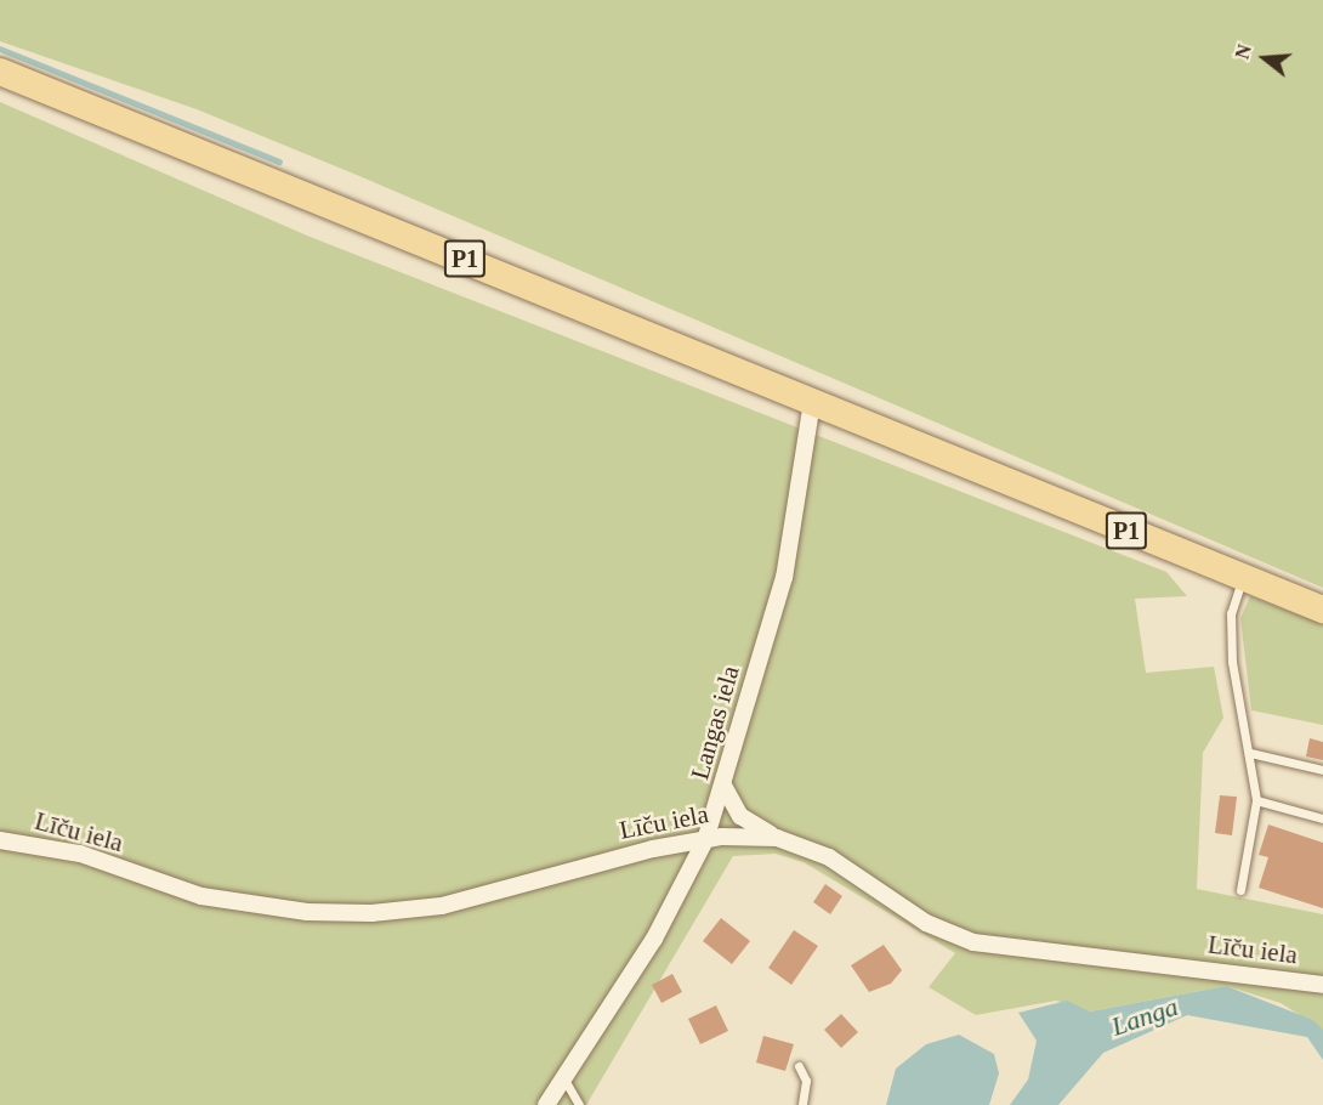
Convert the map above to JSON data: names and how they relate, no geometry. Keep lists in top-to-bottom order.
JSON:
{
  "streets": {
    "main road": ["P1"],
    "street": ["Langas iela", "Līču iela"]
  },
  "crossings": [
    ["P1", "Langas iela"],
    ["Langas iela", "Līču iela"]
  ],
  "water": ["Langa"],
  "north": "left"
}
